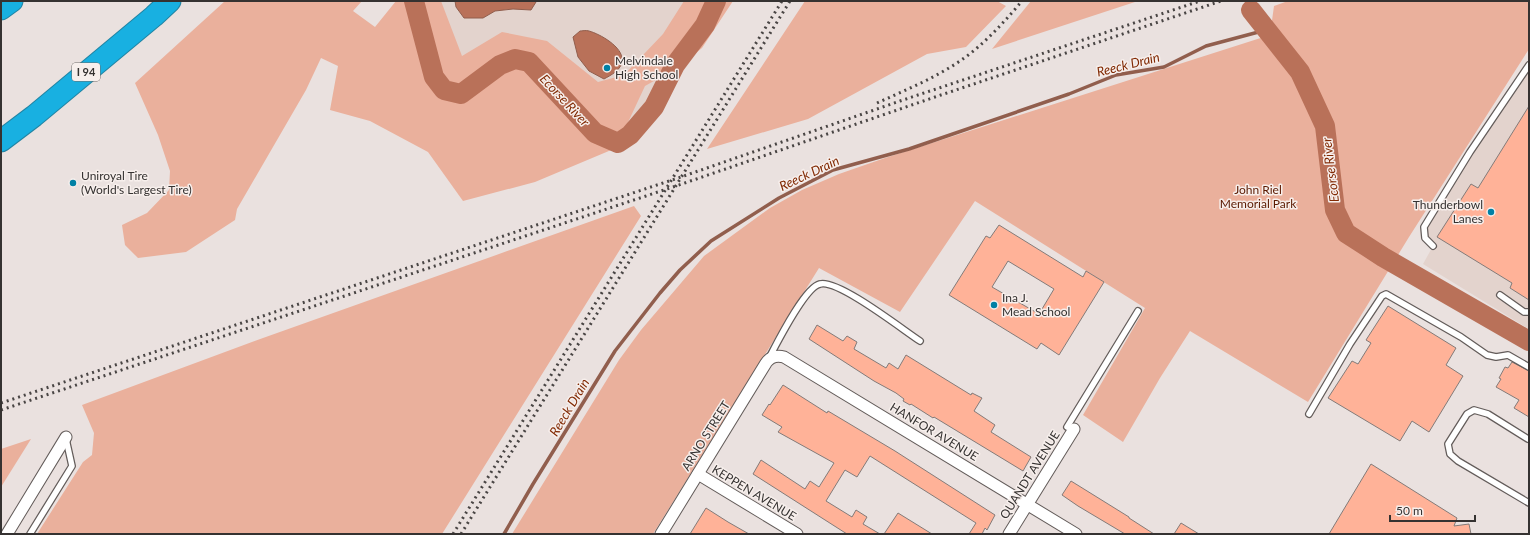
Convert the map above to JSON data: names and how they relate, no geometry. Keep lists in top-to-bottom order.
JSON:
{
  "streets": {
    "highway": ["I 94"],
    "street": [
      "HANFOR AVENUE",
      "ARNO STREET",
      "QUANDT AVENUE",
      "KEPPEN AVENUE"
    ]
  },
  "crossings": [
    ["HANFOR AVENUE", "ARNO STREET"],
    ["HANFOR AVENUE", "QUANDT AVENUE"],
    ["ARNO STREET", "KEPPEN AVENUE"]
  ],
  "water": ["Reeck Drain", "Ecorse River"],
  "parks": ["John Riel Memorial Park"],
  "places": [
    "Melvindale High School",
    "Uniroyal Tire (World's Largest Tire)",
    "Thunderbowl Lanes",
    "Ina J. Mead School"
  ],
  "scale_bar": "50 m"
}
